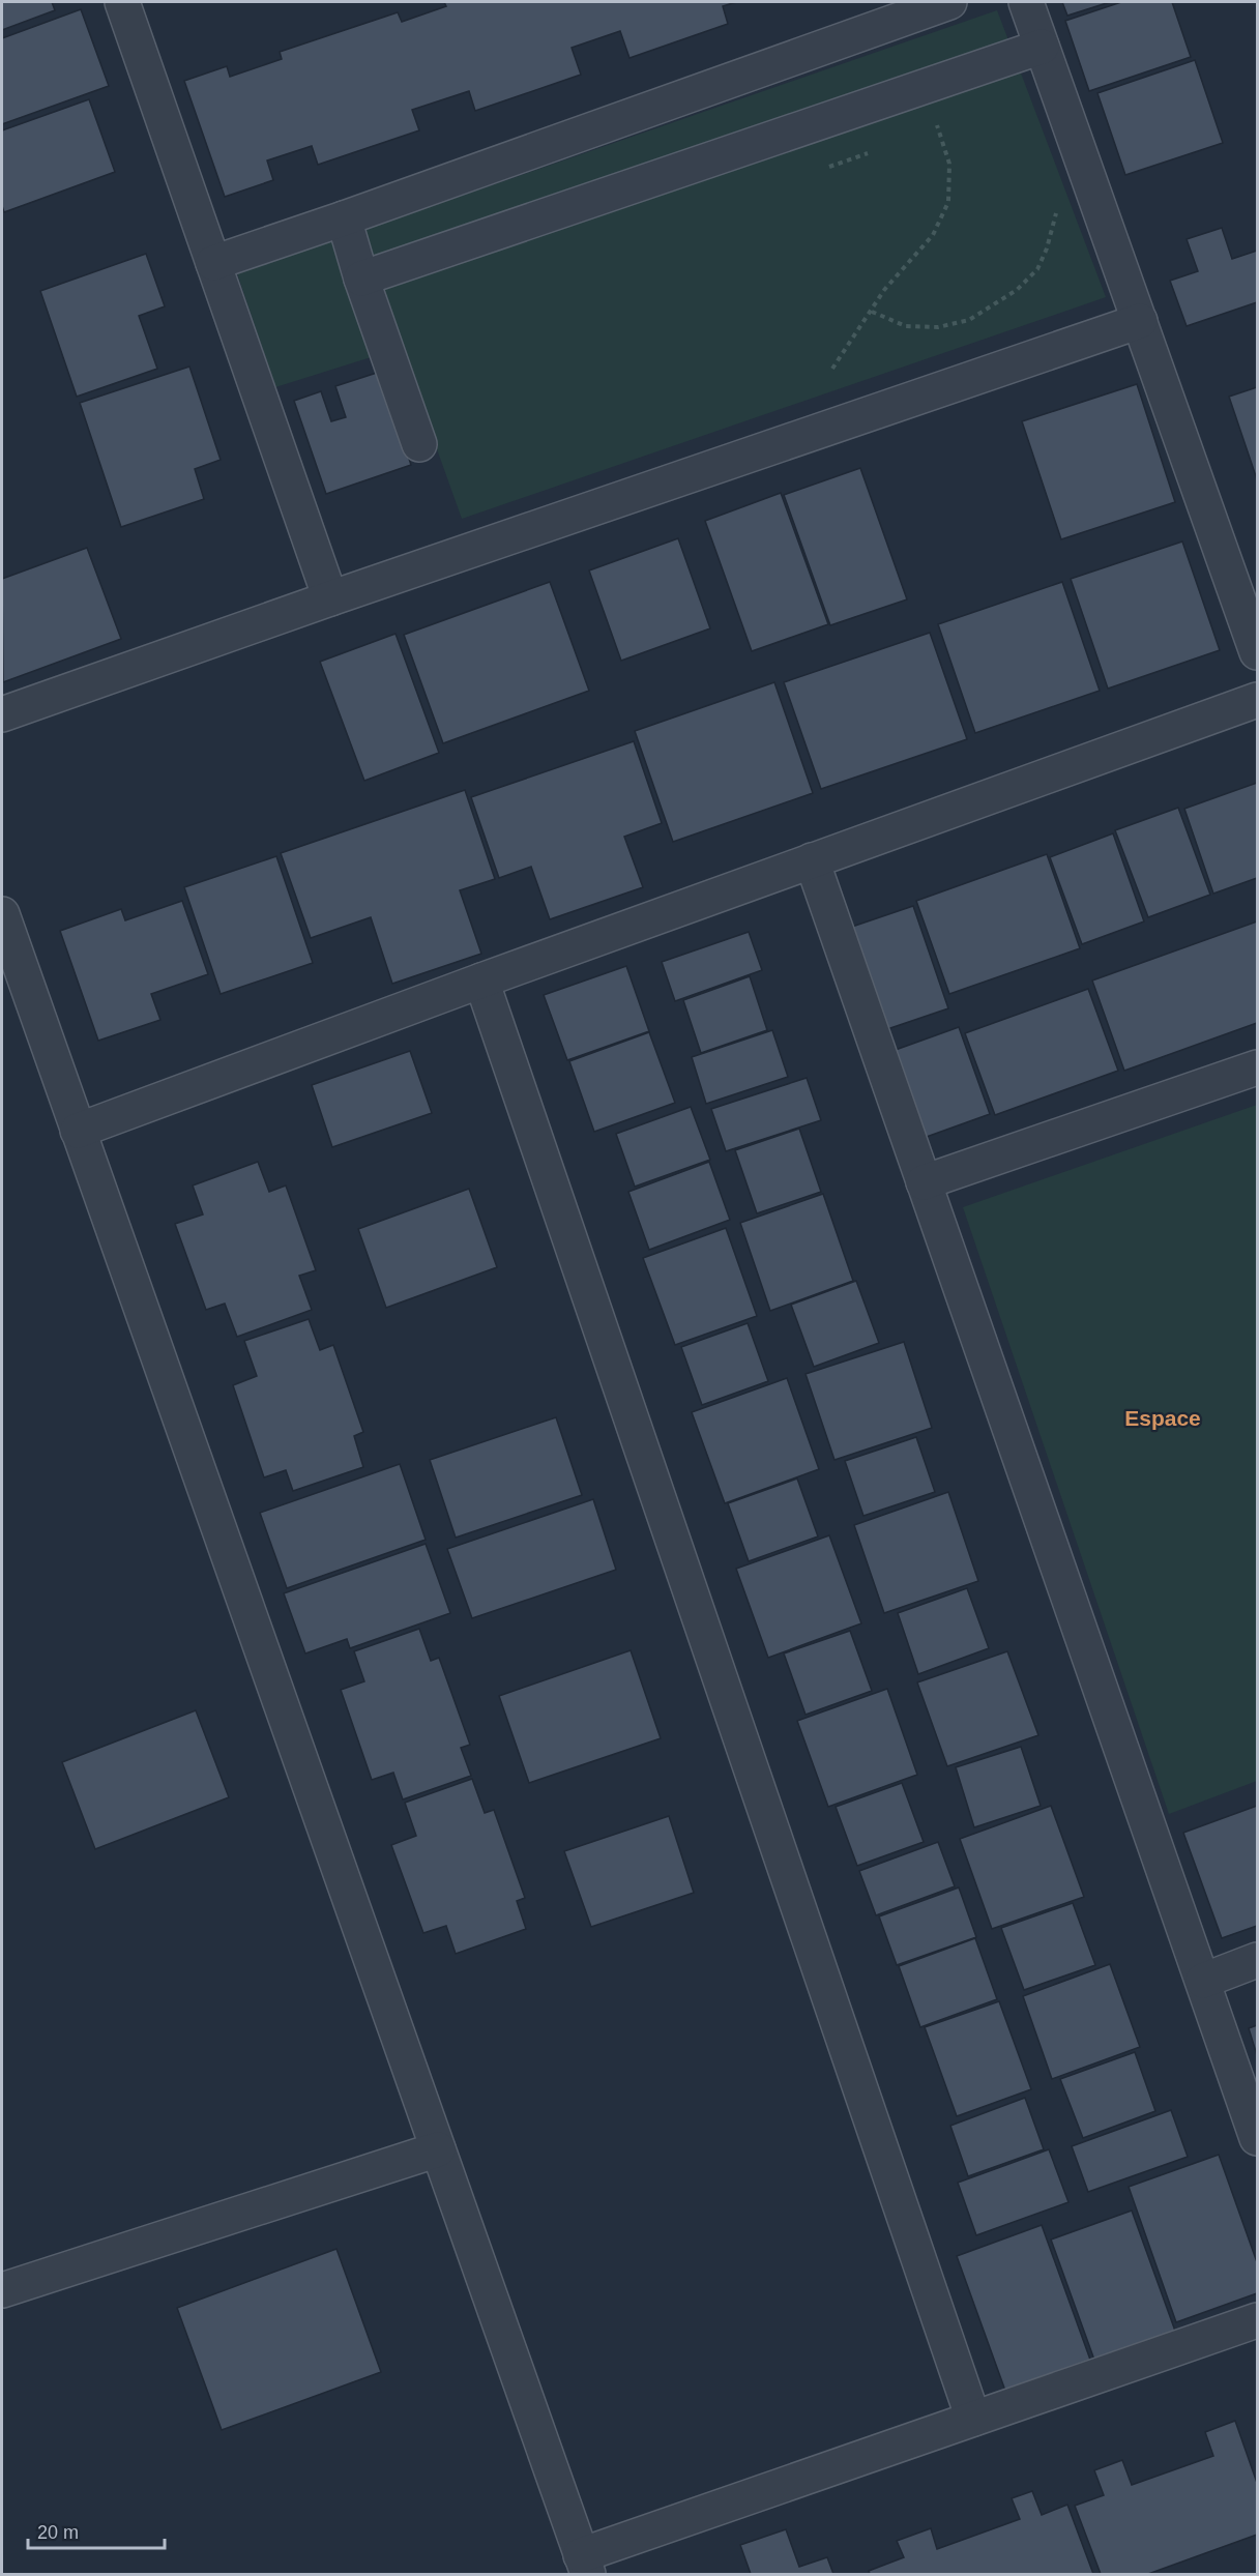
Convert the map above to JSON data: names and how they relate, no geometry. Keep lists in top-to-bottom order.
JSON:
{
  "districts": ["Espace"],
  "scale_bar": "20 m"
}
